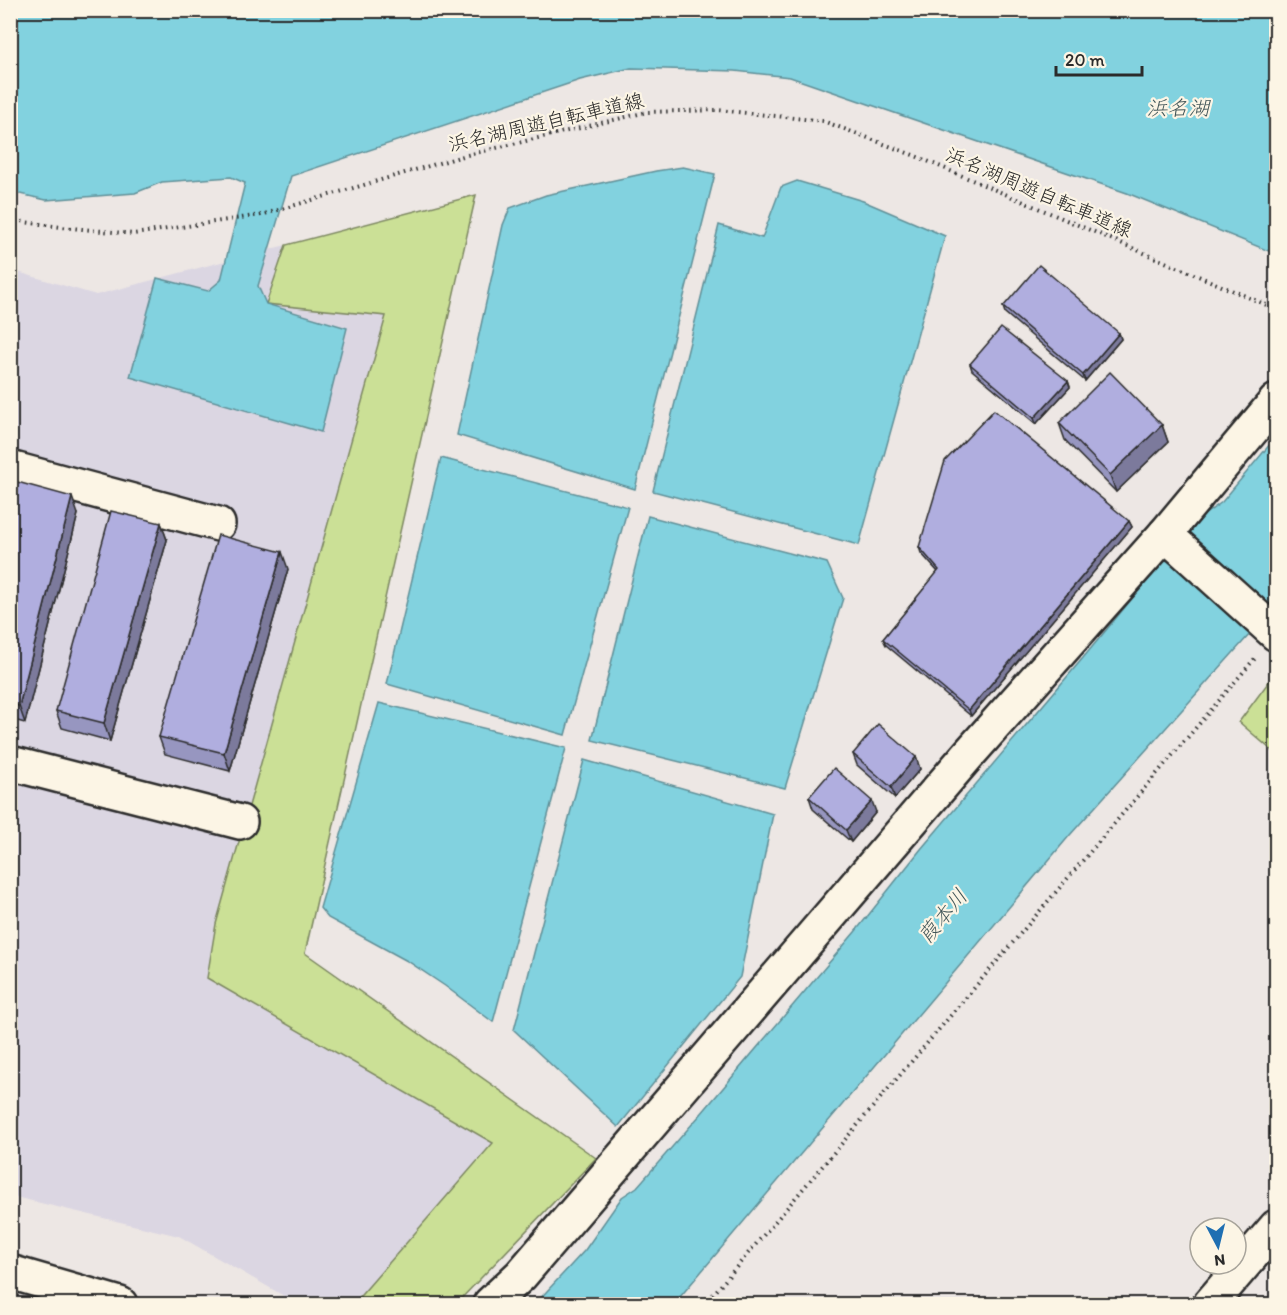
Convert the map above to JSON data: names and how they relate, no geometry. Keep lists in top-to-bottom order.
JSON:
{
  "streets": {
    "path": ["浜名湖周遊自転車道線"]
  },
  "water": ["浜名湖", "葭本川"],
  "scale_bar": "20 m",
  "north": "bottom"
}
